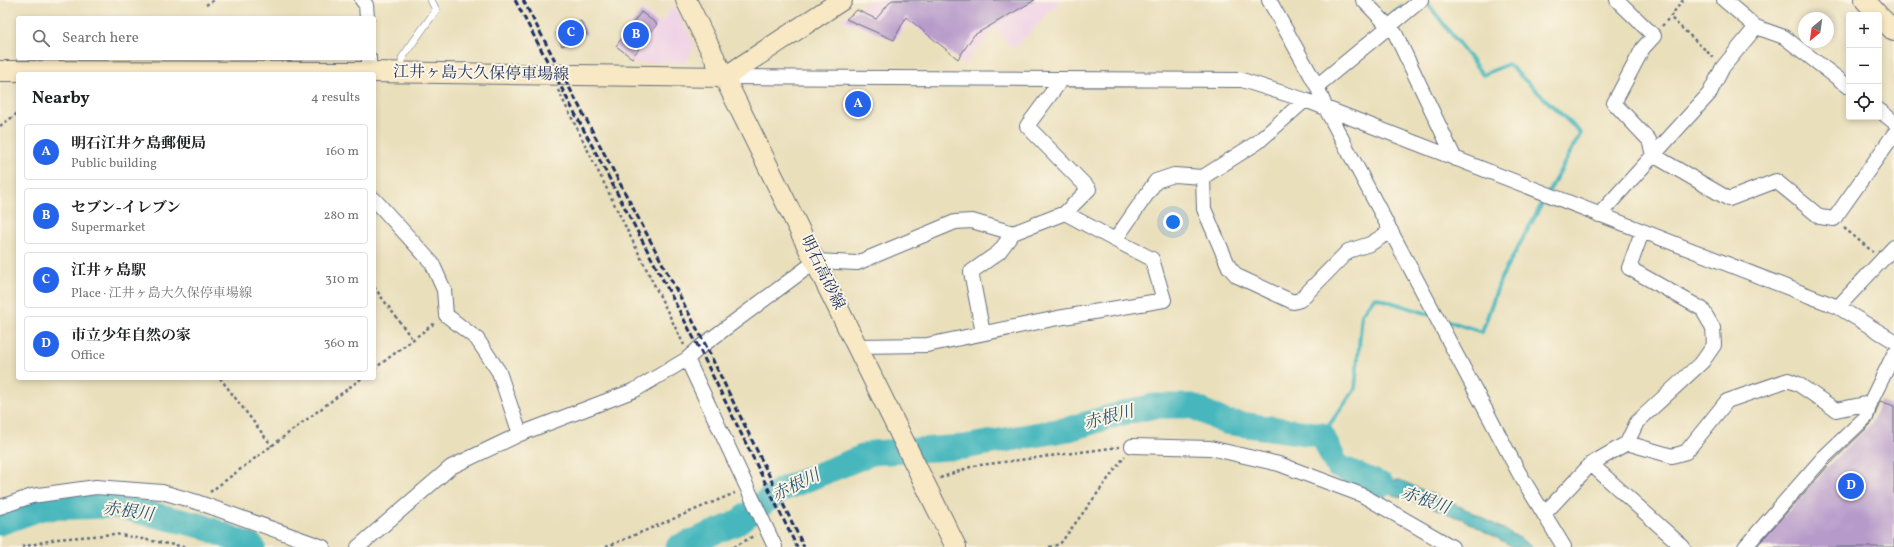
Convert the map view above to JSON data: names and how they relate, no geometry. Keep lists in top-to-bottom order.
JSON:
{
  "streets": {
    "main road": ["江井ヶ島大久保停車場線", "明石高砂線"]
  },
  "crossings": [
    ["江井ヶ島大久保停車場線", "明石高砂線"]
  ],
  "water": ["赤根川"],
  "north": "bottom left",
  "page": {
    "map_buttons": ["+", "−"],
    "search": "Search here",
    "pins": [
      "C",
      "B",
      "A",
      "D"
    ],
    "heading": ["Nearby", "4 results"],
    "list": [
      {
        "mark": "A",
        "name": "明石江井ケ島郵便局",
        "note": "Public building",
        "value": "160 m"
      },
      {
        "mark": "B",
        "name": "セブン-イレブン",
        "note": "Supermarket",
        "value": "280 m"
      },
      {
        "mark": "C",
        "name": "江井ヶ島駅",
        "note": "Place · 江井ヶ島大久保停車場線",
        "value": "310 m"
      },
      {
        "mark": "D",
        "name": "市立少年自然の家",
        "note": "Office",
        "value": "360 m"
      }
    ]
  }
}
